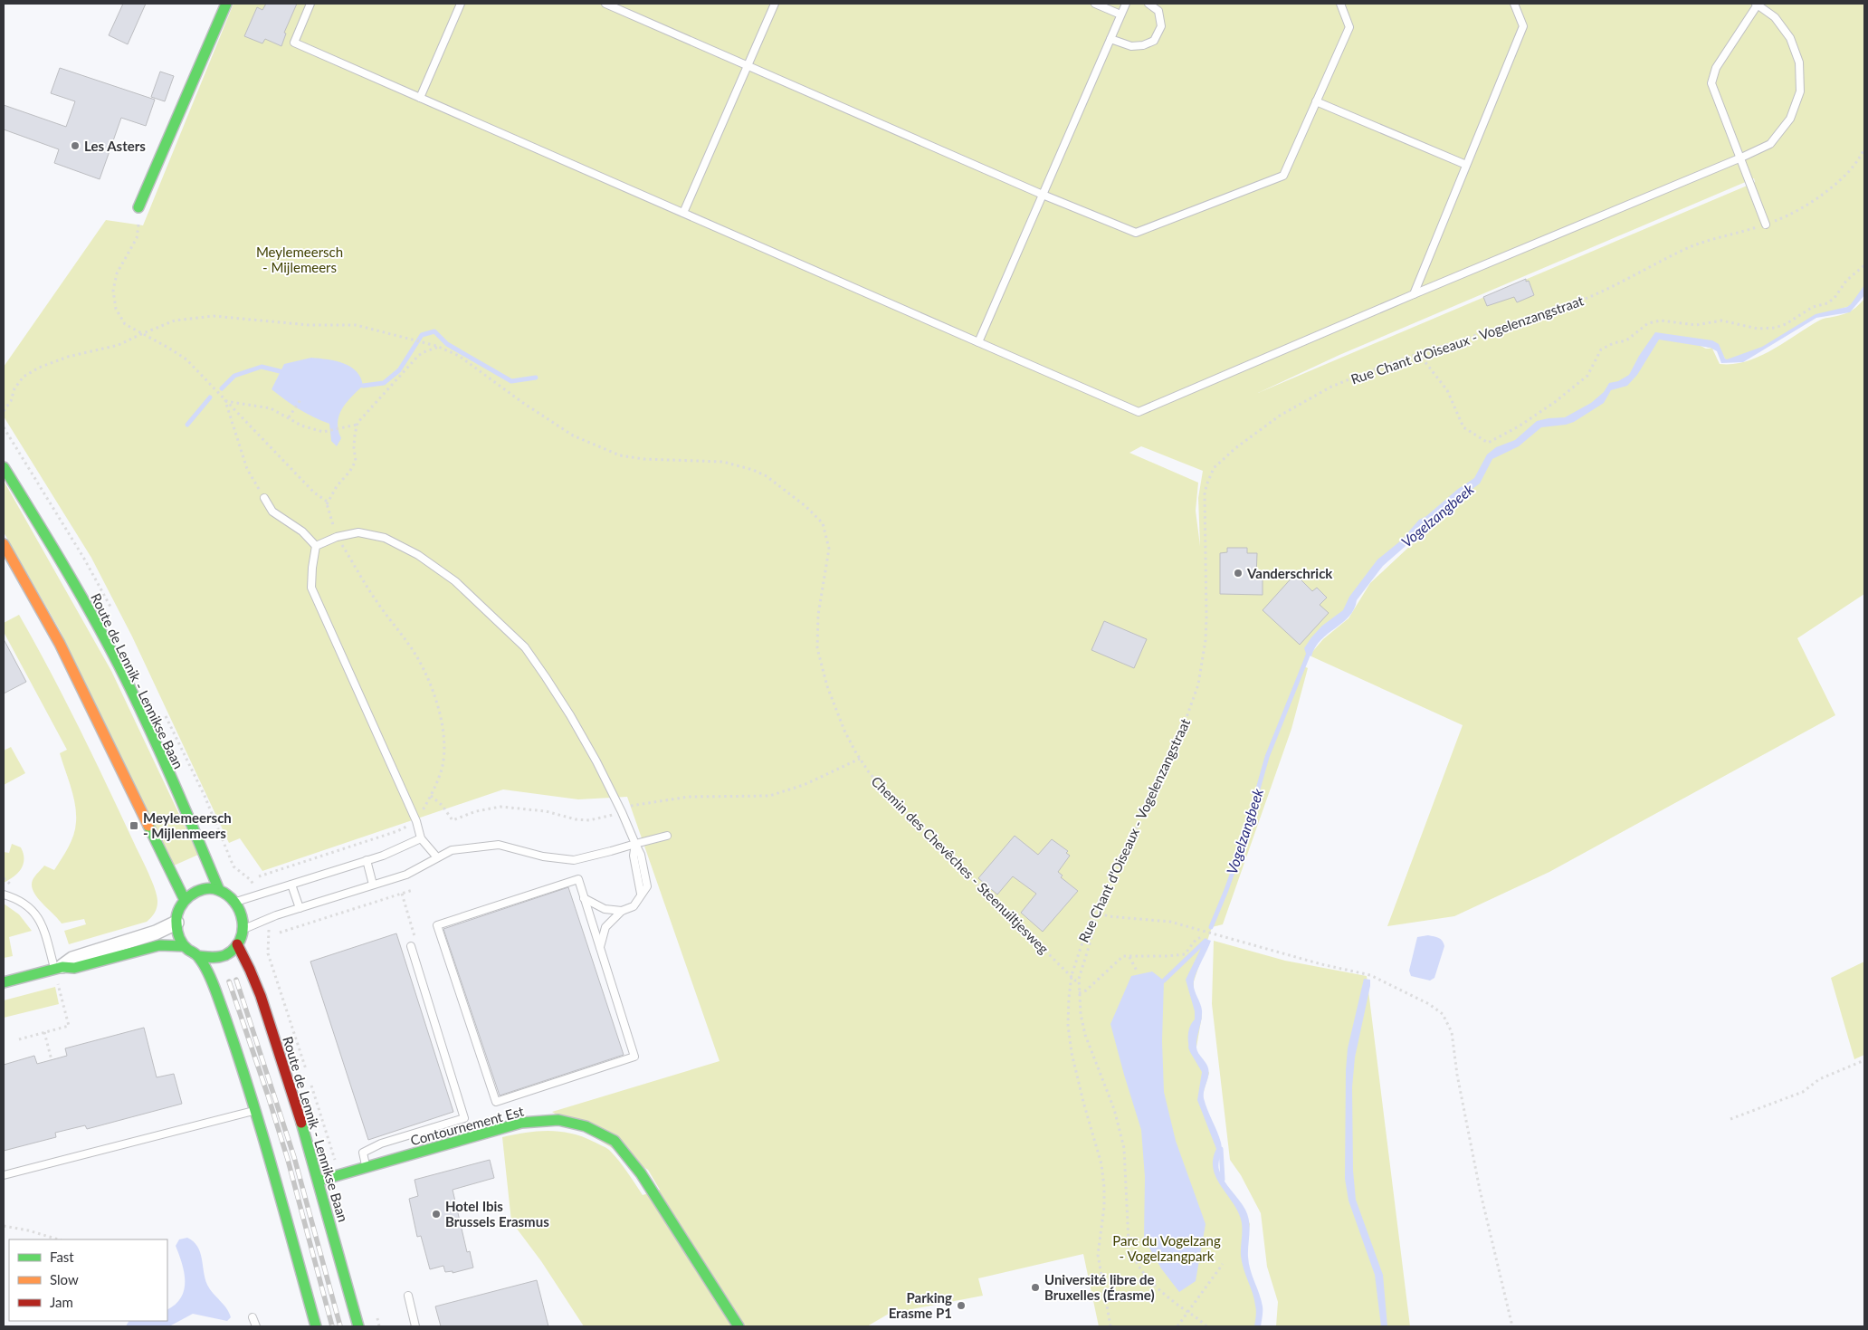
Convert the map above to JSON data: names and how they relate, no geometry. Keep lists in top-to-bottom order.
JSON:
{
  "streets": {
    "main road": ["Route de Lennik - Lennikse Baan", "Contournement Est"],
    "path": ["Rue Chant d'Oiseaux - Vogelenzangstraat", "Chemin des Chevêches - Steenuiltjesweg"]
  },
  "crossings": [
    ["Rue Chant d'Oiseaux - Vogelenzangstraat", "Chemin des Chevêches - Steenuiltjesweg"],
    ["Route de Lennik - Lennikse Baan", "Contournement Est"]
  ],
  "water": ["Vogelzangbeek"],
  "parks": ["Meylemeersch - Mijlemeers", "Parc du Vogelzang - Vogelzangpark"],
  "places": {
    "other": [
      "Les Asters",
      "Vanderschrick",
      "Hotel Ibis Brussels Erasmus",
      "Université libre de Bruxelles (Érasme)",
      "Parking Erasme P1"
    ],
    "transit": ["Meylemeersch - Mijlenmeers"]
  },
  "legend": ["Fast", "Slow", "Jam"]
}
